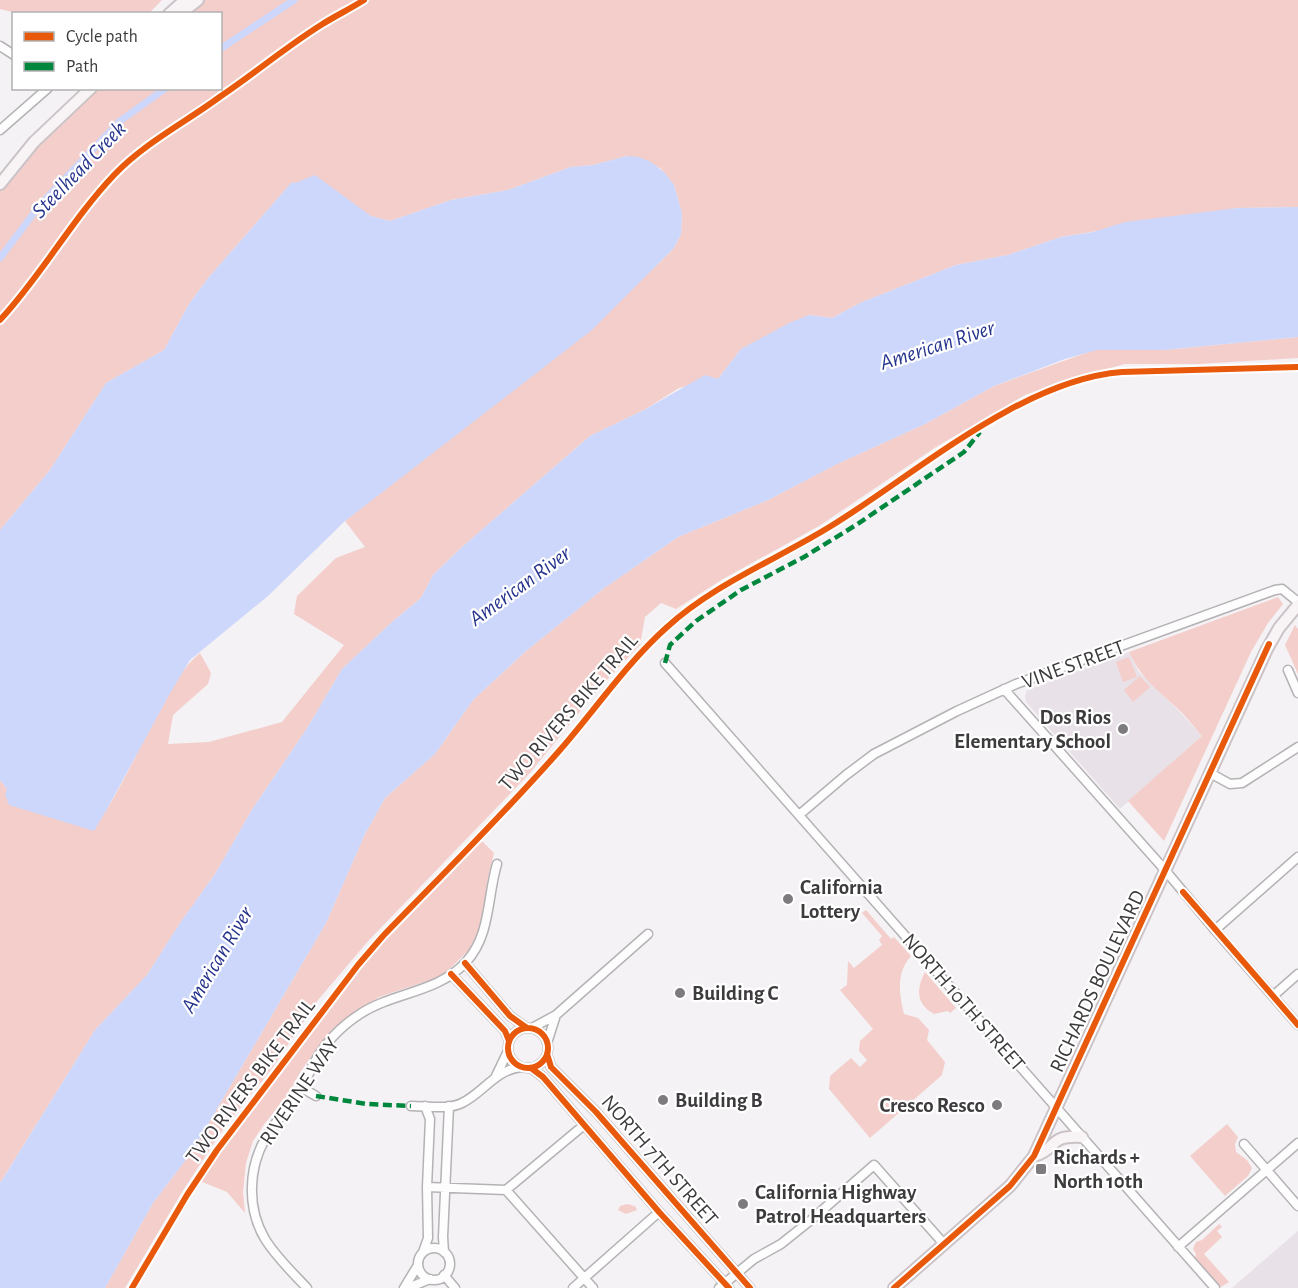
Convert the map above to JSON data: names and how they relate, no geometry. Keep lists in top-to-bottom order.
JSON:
{
  "streets": {
    "main road": ["RICHARDS BOULEVARD"],
    "street": [
      "VINE STREET",
      "NORTH 10TH STREET",
      "RIVERINE WAY",
      "NORTH 7TH STREET"
    ],
    "cycle path": ["TWO RIVERS BIKE TRAIL"]
  },
  "crossings": [
    ["VINE STREET", "RICHARDS BOULEVARD"],
    ["VINE STREET", "NORTH 10TH STREET"],
    ["RICHARDS BOULEVARD", "NORTH 10TH STREET"]
  ],
  "water": ["Steelhead Creek", "American River"],
  "places": {
    "other": [
      "Dos Rios Elementary School",
      "California Lottery",
      "Building C",
      "Building B",
      "Cresco Resco",
      "California Highway Patrol Headquarters"
    ],
    "transit": ["Richards + North 10th"]
  },
  "legend": ["Cycle path", "Path"]
}
